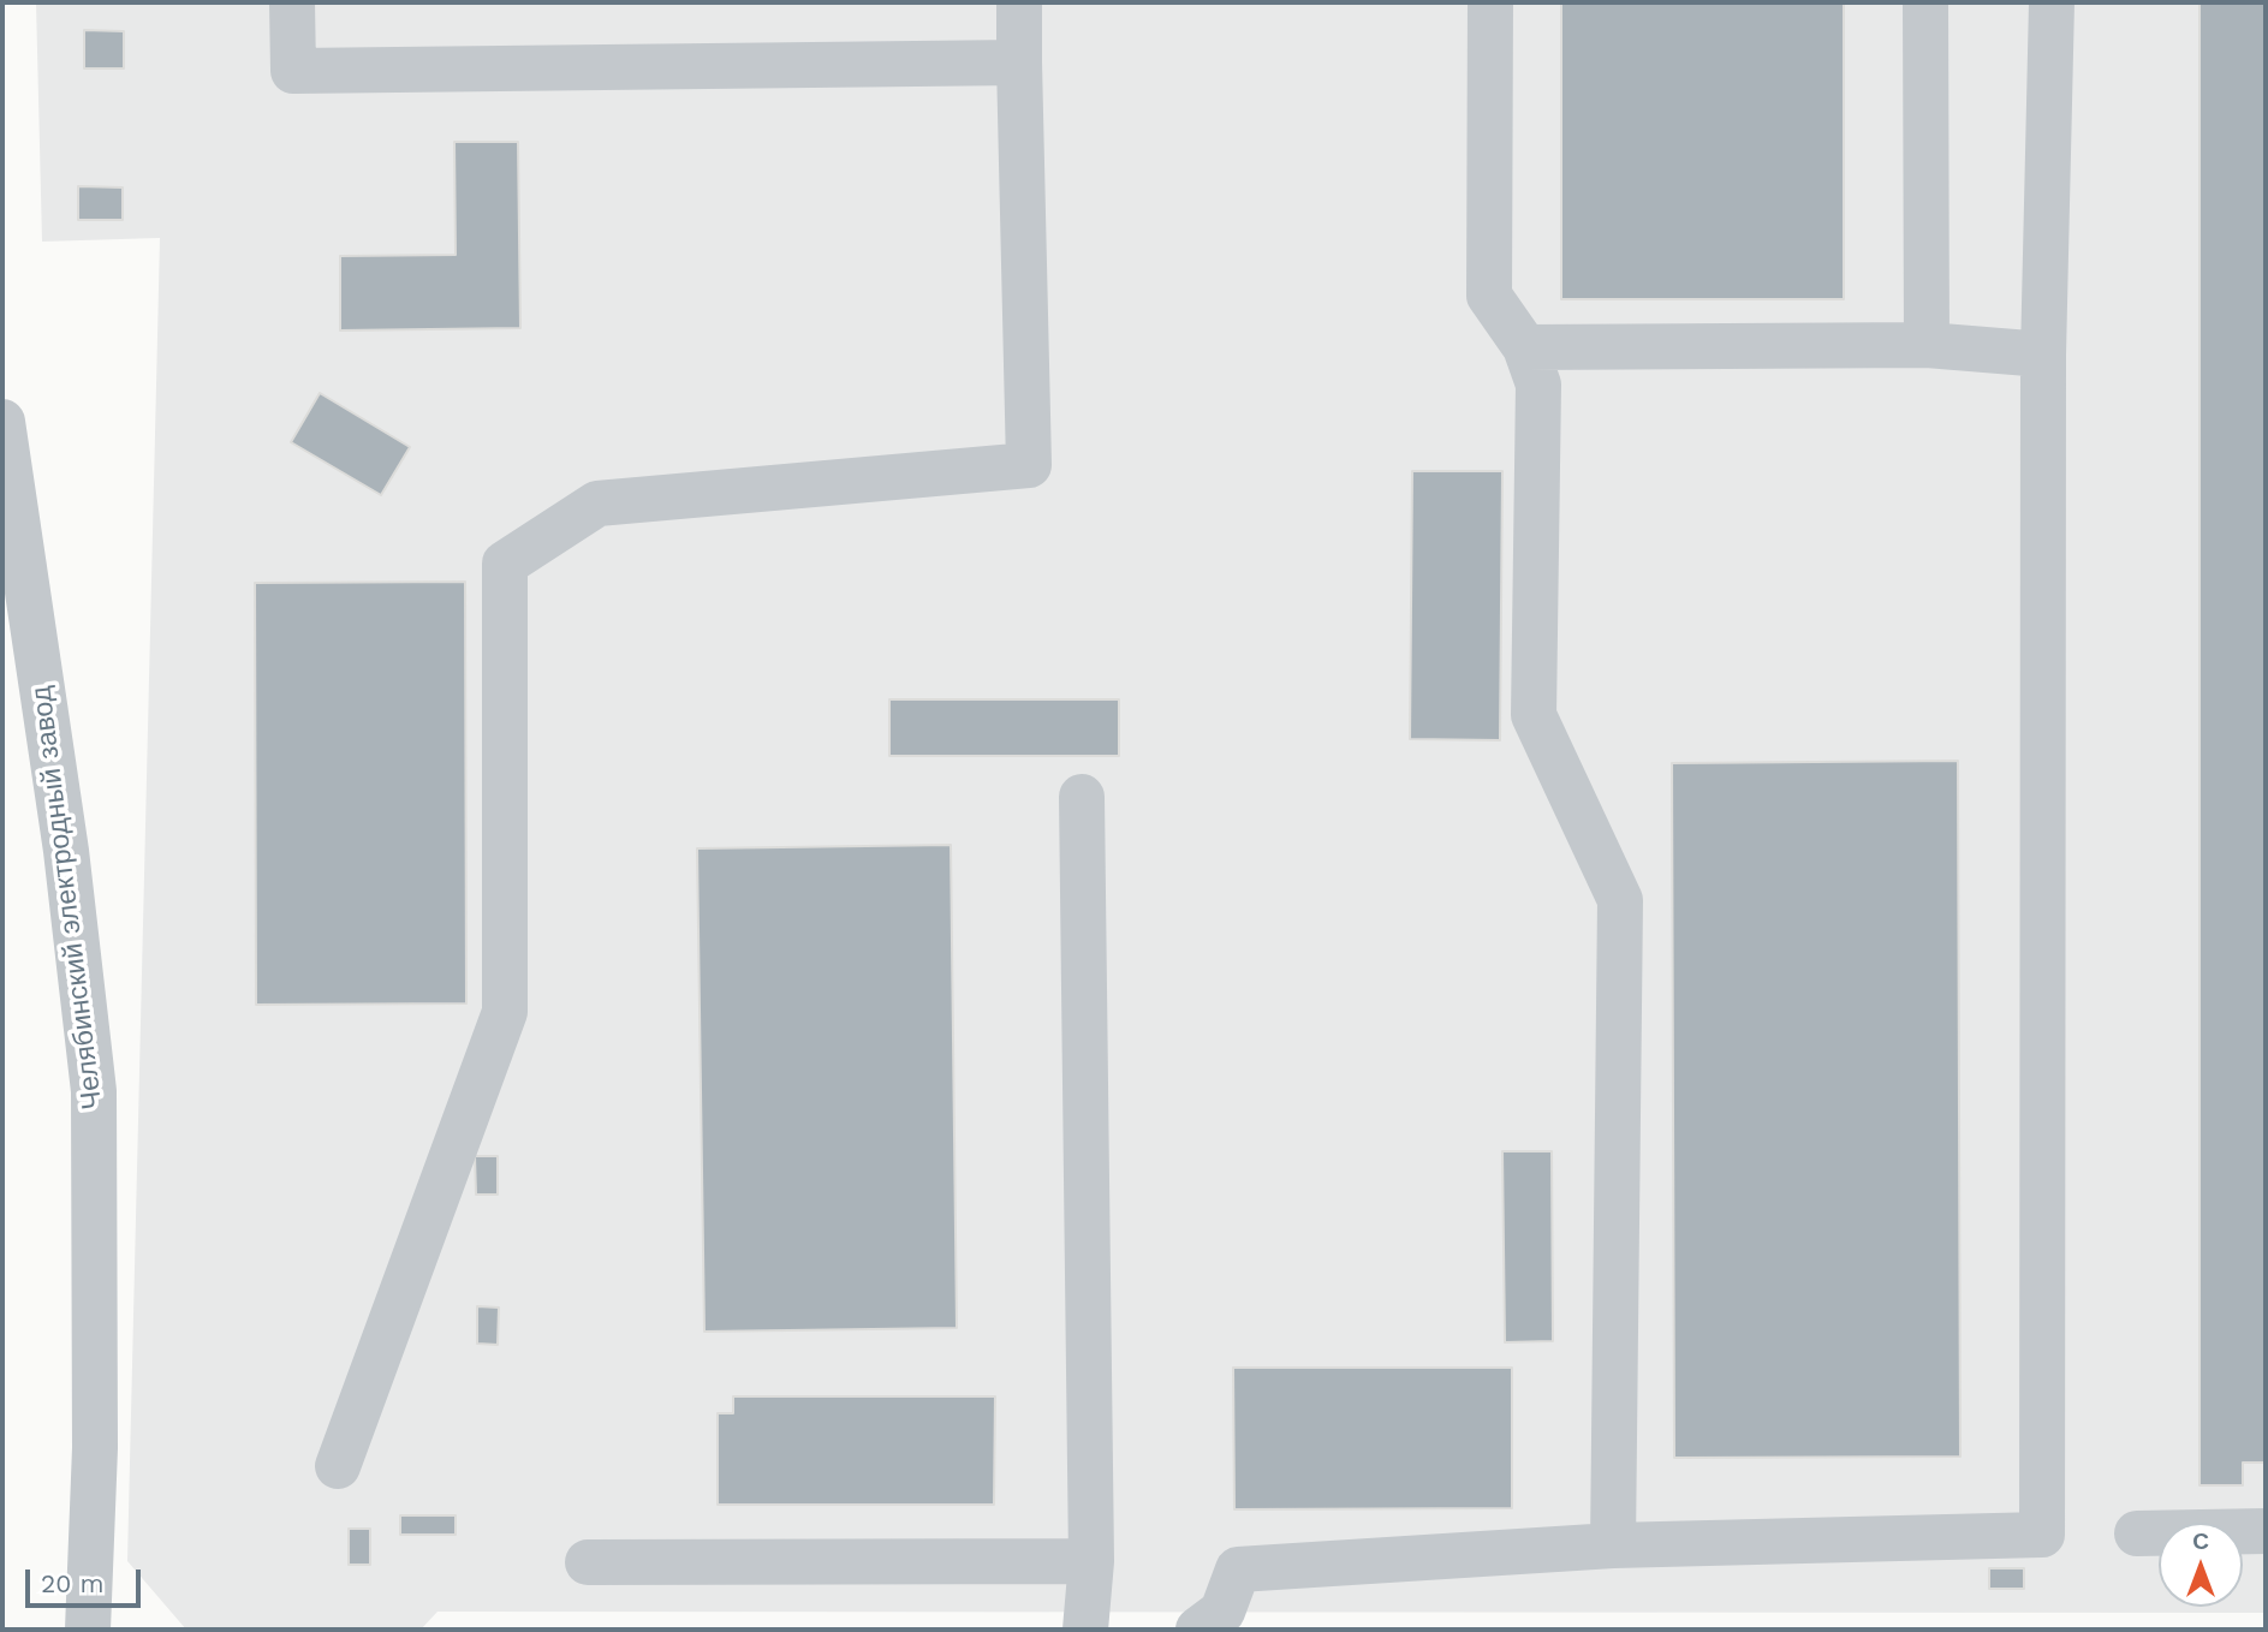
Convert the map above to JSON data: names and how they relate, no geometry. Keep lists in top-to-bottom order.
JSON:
{
  "streets": {
    "street": ["Челябинский электродный завод"]
  },
  "scale_bar": "20 m",
  "north": "top"
}
